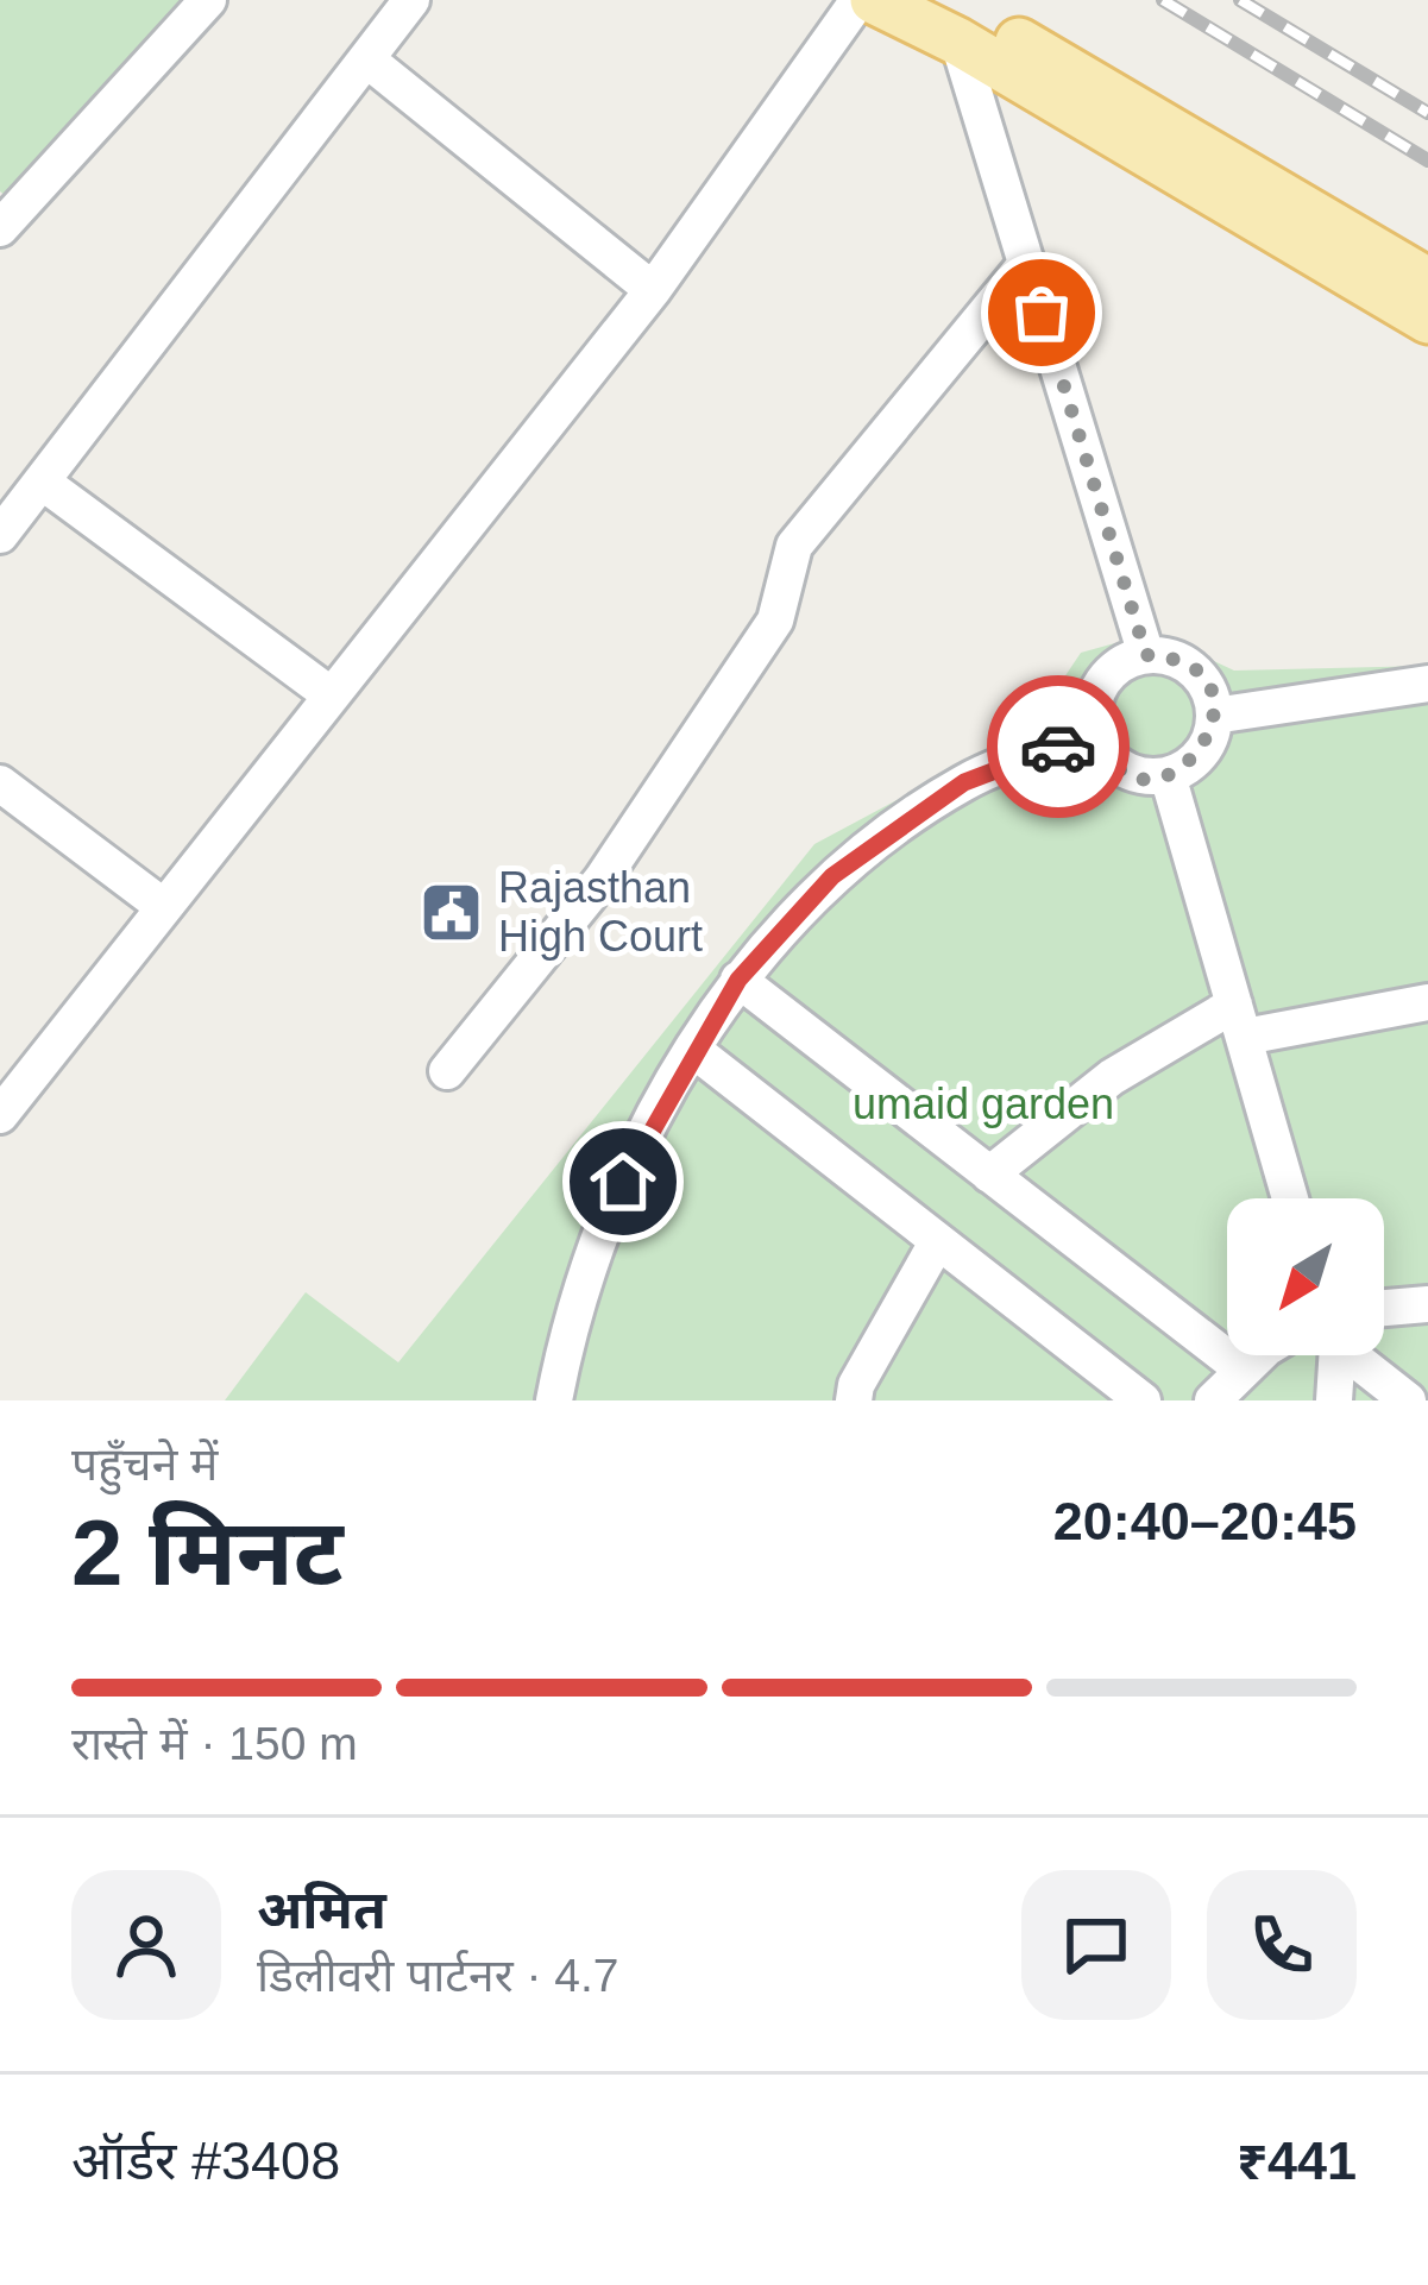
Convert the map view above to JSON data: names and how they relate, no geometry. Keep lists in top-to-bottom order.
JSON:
{
  "parks": ["umaid garden"],
  "places": {
    "public building": ["Rajasthan High Court"]
  },
  "north": "bottom left",
  "page": {
    "heading": ["2 मिनट", "पहुँचने में", "20:40–20:45"],
    "panel": [
      "अमित",
      "डिलीवरी पार्टनर · 4.7",
      "ऑर्डर #3408",
      "₹441"
    ],
    "bar": "रास्ते में · 150 m"
  }
}
